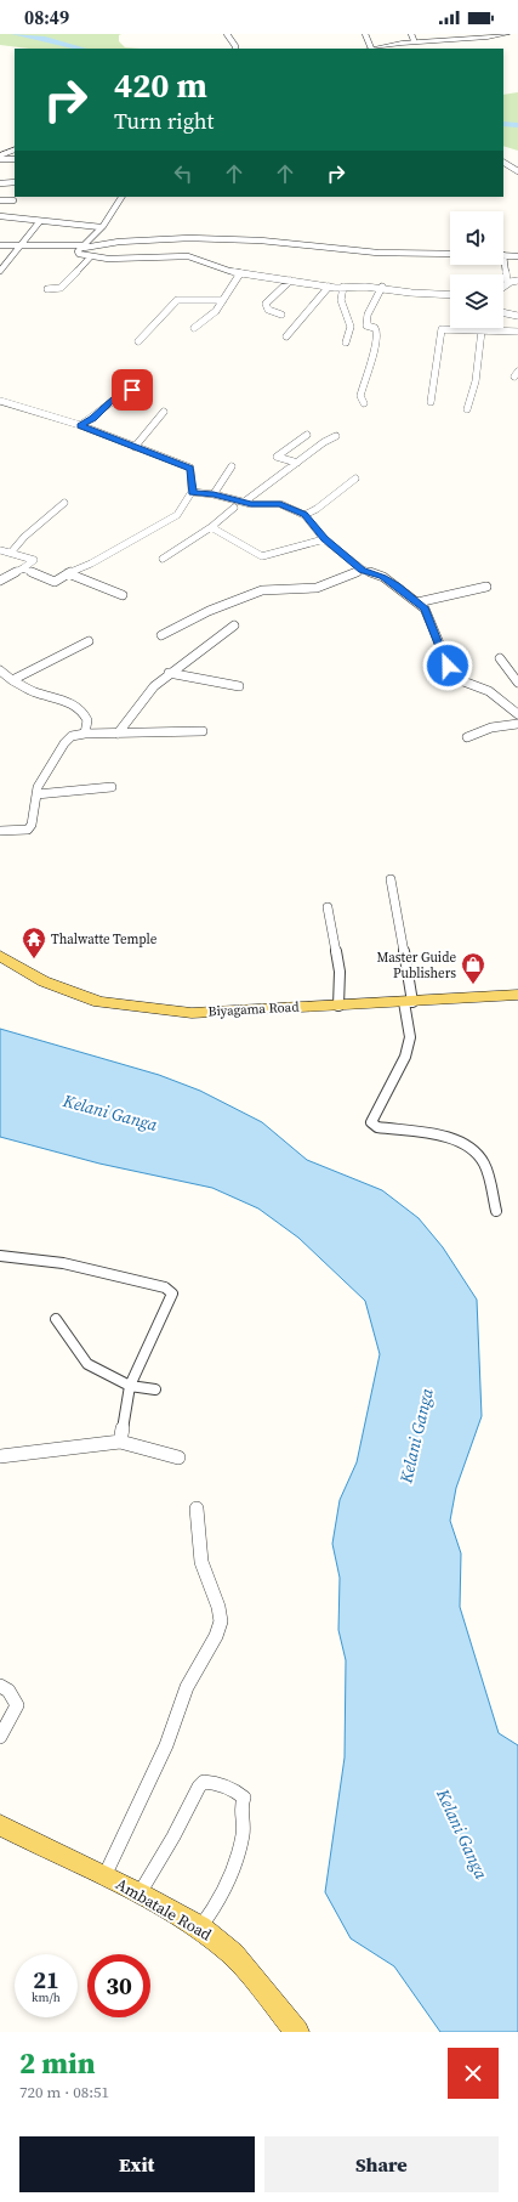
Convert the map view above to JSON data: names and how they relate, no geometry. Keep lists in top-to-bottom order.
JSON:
{
  "streets": {
    "main road": ["Biyagama Road", "Ambatale Road"]
  },
  "water": ["Kelani Ganga"],
  "places": {
    "temple": ["Thalwatte Temple"],
    "shop": ["Master Guide Publishers"]
  },
  "page": {
    "status": "08:49",
    "turn": ["420 m", "Turn right"],
    "speed": "21 km/h",
    "limit": "30",
    "heading": ["2 min", "720 m · 08:51"],
    "buttons": ["Exit", "Share"]
  }
}
